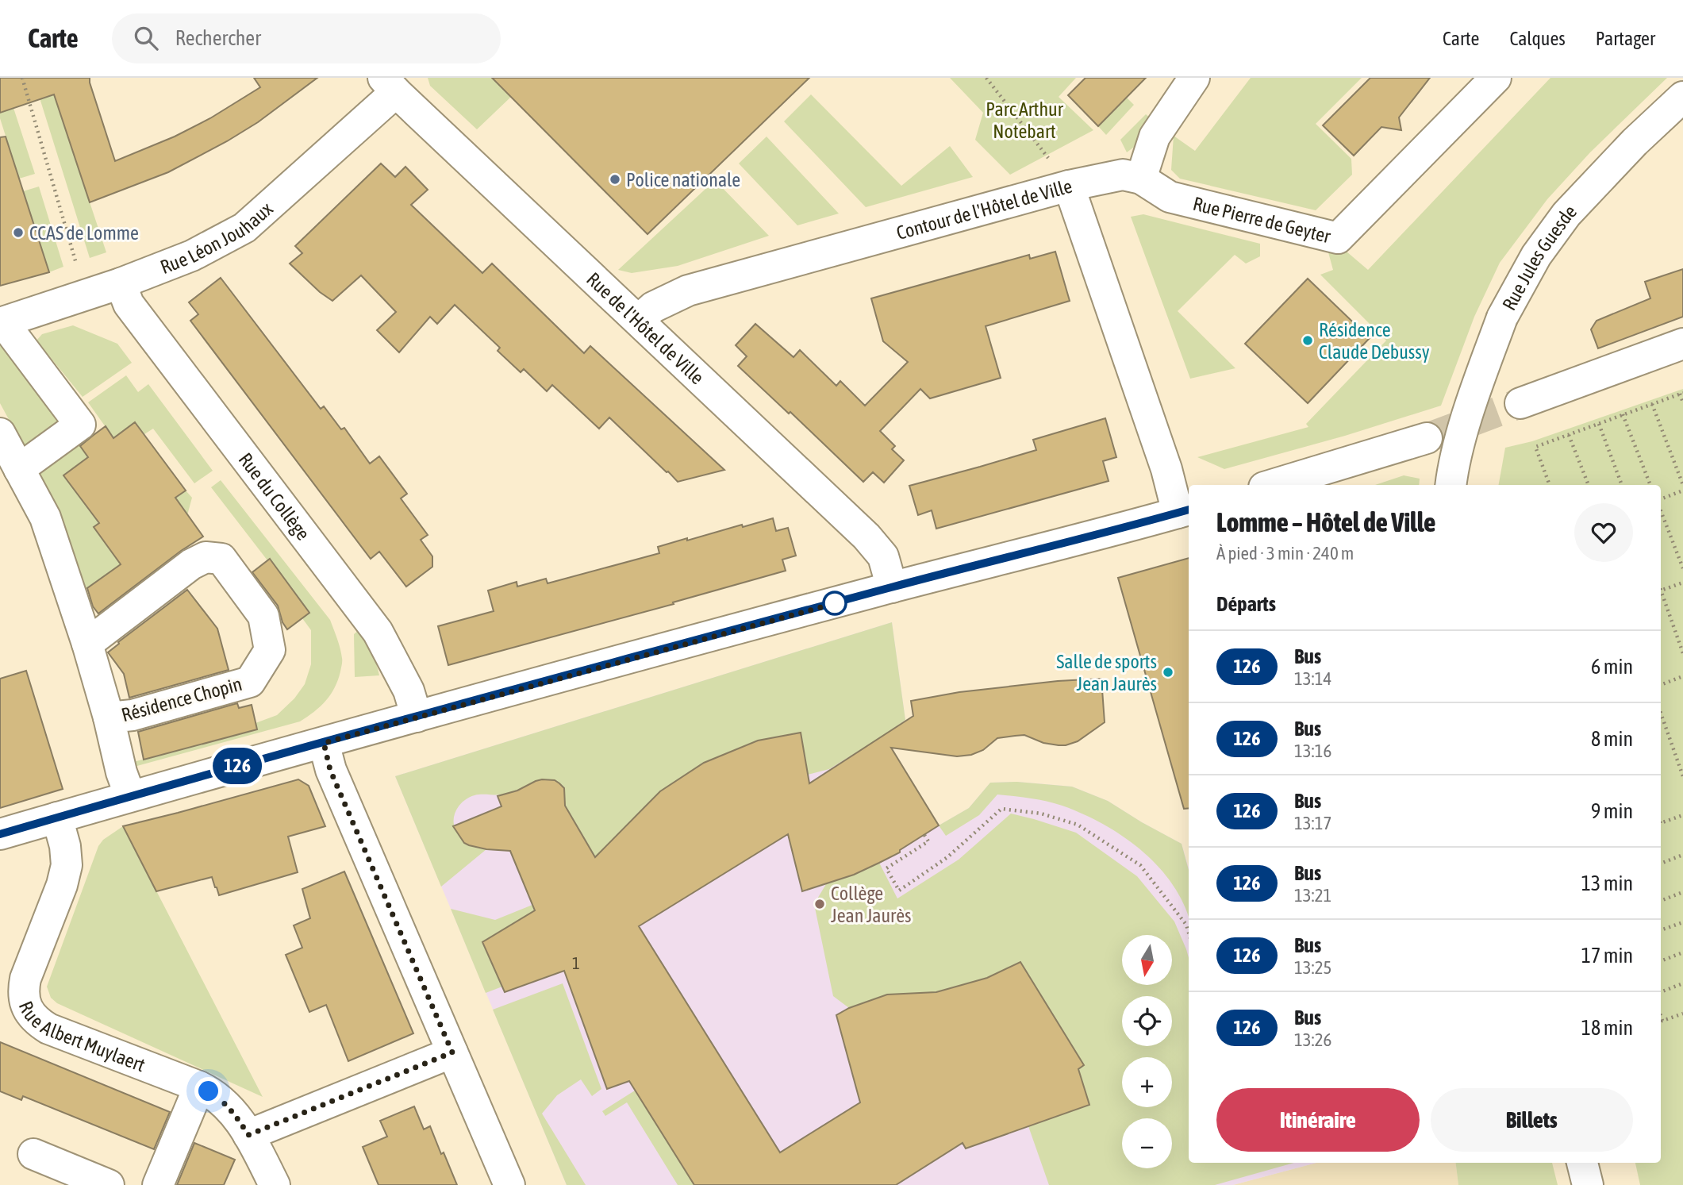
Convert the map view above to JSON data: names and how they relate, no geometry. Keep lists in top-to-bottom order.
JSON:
{
  "streets": {
    "street": [
      "Contour de l'Hôtel de Ville",
      "Rue Pierre de Geyter",
      "Rue Léon Jouhaux",
      "Rue Jules Guesde",
      "Rue de l'Hôtel de Ville",
      "Rue du Collège",
      "Résidence Chopin",
      "Rue Albert Muylaert"
    ]
  },
  "crossings": [
    ["Contour de l'Hôtel de Ville", "Rue Pierre de Geyter"],
    ["Contour de l'Hôtel de Ville", "Rue de l'Hôtel de Ville"],
    ["Rue Léon Jouhaux", "Rue de l'Hôtel de Ville"],
    ["Rue Léon Jouhaux", "Rue du Collège"]
  ],
  "parks": ["Parc Arthur Notebart"],
  "places": [
    "Police nationale",
    "CCAS de Lomme",
    "Résidence Claude Debussy",
    "Salle de sports Jean Jaurès",
    "Collège Jean Jaurès"
  ],
  "lines": ["bus line 126"],
  "house_numbers": ["1"],
  "north": "bottom",
  "page": {
    "header": "Carte",
    "search": "Rechercher",
    "nav": ["Carte", "Calques", "Partager"],
    "on_map": "126",
    "heading": [
      ["Lomme – Hôtel de Ville", "À pied · 3 min · 240 m"],
      "Départs"
    ],
    "list": [
      {
        "mark": "126",
        "name": "Bus",
        "note": "13:14",
        "value": "6 min"
      },
      {
        "mark": "126",
        "name": "Bus",
        "note": "13:16",
        "value": "8 min"
      },
      {
        "mark": "126",
        "name": "Bus",
        "note": "13:17",
        "value": "9 min"
      },
      {
        "mark": "126",
        "name": "Bus",
        "note": "13:21",
        "value": "13 min"
      },
      {
        "mark": "126",
        "name": "Bus",
        "note": "13:25",
        "value": "17 min"
      },
      {
        "mark": "126",
        "name": "Bus",
        "note": "13:26",
        "value": "18 min"
      }
    ],
    "map_buttons": ["+", "−"],
    "buttons": ["Itinéraire", "Billets"]
  }
}
